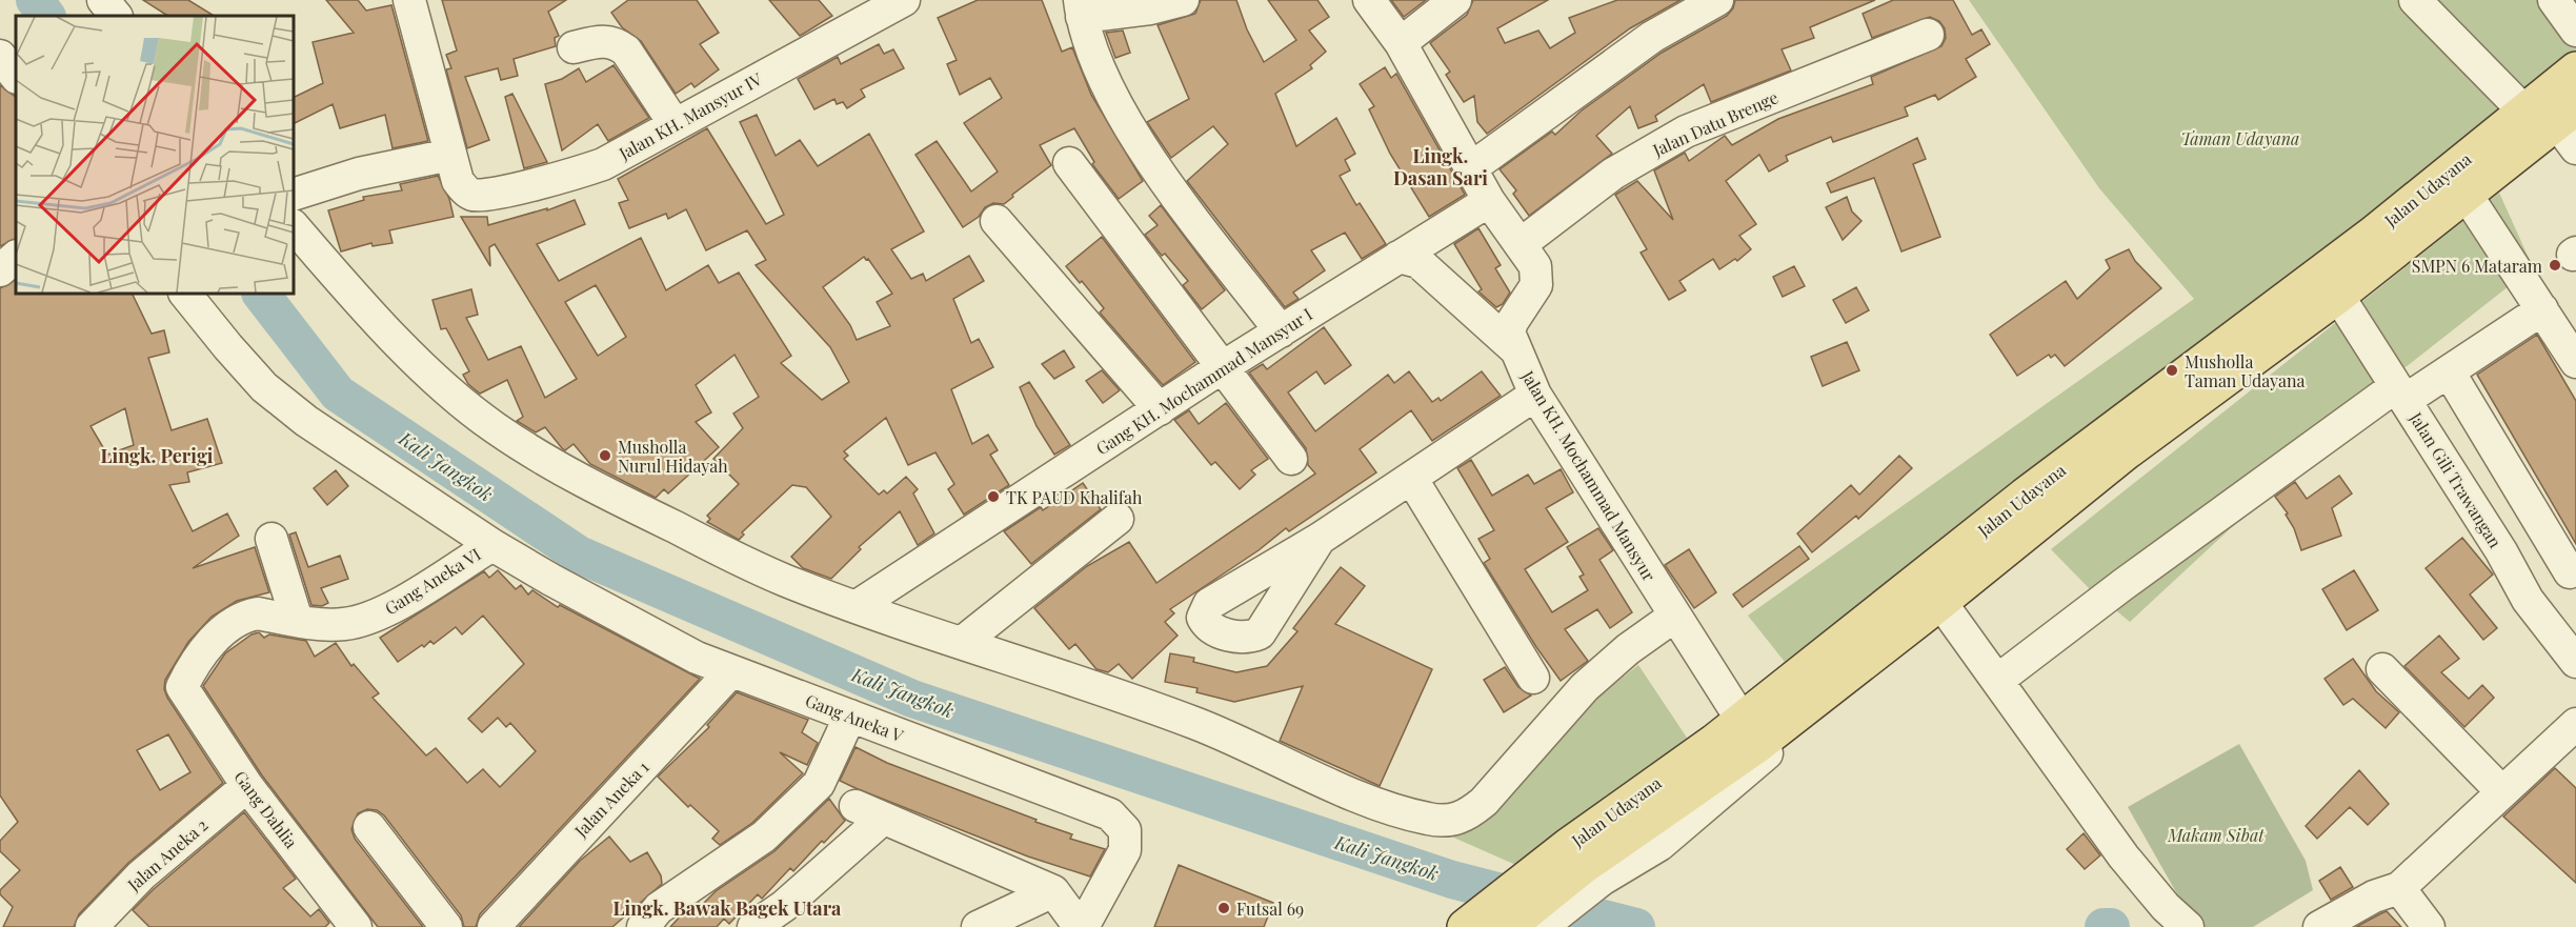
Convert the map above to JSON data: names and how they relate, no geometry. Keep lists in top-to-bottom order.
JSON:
{
  "streets": {
    "main road": ["Jalan Udayana"],
    "street": [
      "Jalan KH. Mansyur IV",
      "Jalan Datu Brenge",
      "Gang KH. Mochammad Mansyur I",
      "Jalan KH. Mochammad Mansyur",
      "Jalan Gili Trawangan",
      "Gang Aneka VI",
      "Gang Aneka V",
      "Jalan Aneka 1",
      "Gang Dahlia",
      "Jalan Aneka 2"
    ]
  },
  "crossings": [
    ["Jalan Datu Brenge", "Jalan KH. Mochammad Mansyur"],
    ["Jalan Udayana", "Jalan KH. Mochammad Mansyur"],
    ["Jalan Udayana", "Jalan Gili Trawangan"],
    ["Gang KH. Mochammad Mansyur I", "Jalan KH. Mochammad Mansyur"],
    ["Gang Aneka VI", "Gang Aneka V"],
    ["Gang Aneka VI", "Gang Dahlia"],
    ["Gang Aneka V", "Jalan Aneka 1"],
    ["Gang Dahlia", "Jalan Aneka 2"]
  ],
  "districts": ["Lingk. Dasan Sari", "Lingk. Perigi", "Lingk. Bawak Bagek Utara"],
  "water": ["Kali Jangkok"],
  "parks": ["Taman Udayana", "Makam Sibat"],
  "places": [
    "SMPN 6 Mataram",
    "Musholla Taman Udayana",
    "Musholla Nurul Hidayah",
    "TK PAUD Khalifah",
    "Futsal 69"
  ]
}
